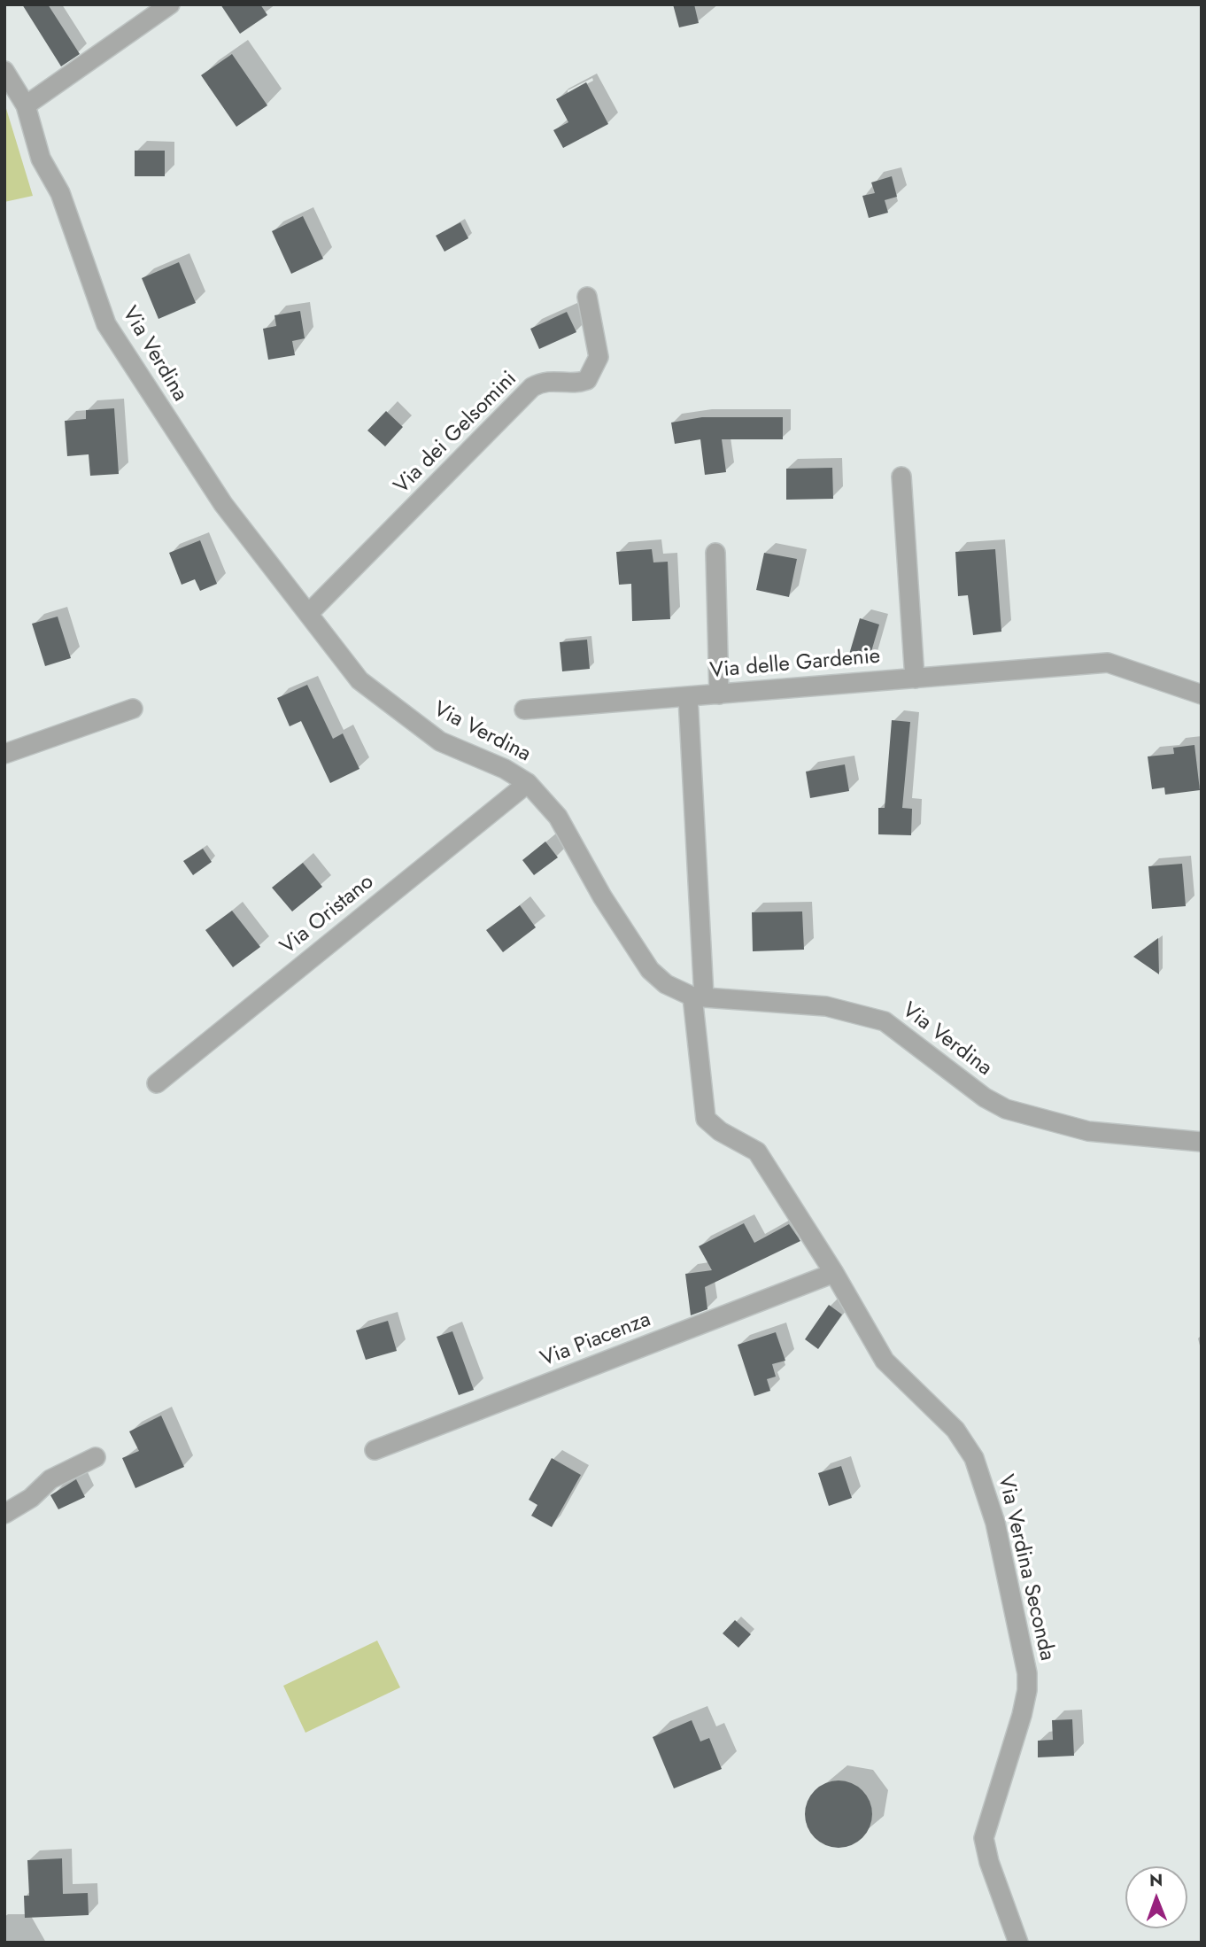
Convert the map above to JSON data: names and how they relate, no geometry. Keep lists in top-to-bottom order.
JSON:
{
  "streets": {
    "street": [
      "Via Verdina",
      "Via dei Gelsomini",
      "Via delle Gardenie",
      "Via Oristano",
      "Via Piacenza",
      "Via Verdina Seconda"
    ]
  },
  "crossings": [
    ["Via Verdina", "Via dei Gelsomini"],
    ["Via Verdina", "Via delle Gardenie"],
    ["Via Verdina", "Via Oristano"],
    ["Via Verdina", "Via Verdina Seconda"],
    ["Via delle Gardenie", "Via Verdina Seconda"],
    ["Via Piacenza", "Via Verdina Seconda"]
  ],
  "north": "top"
}
